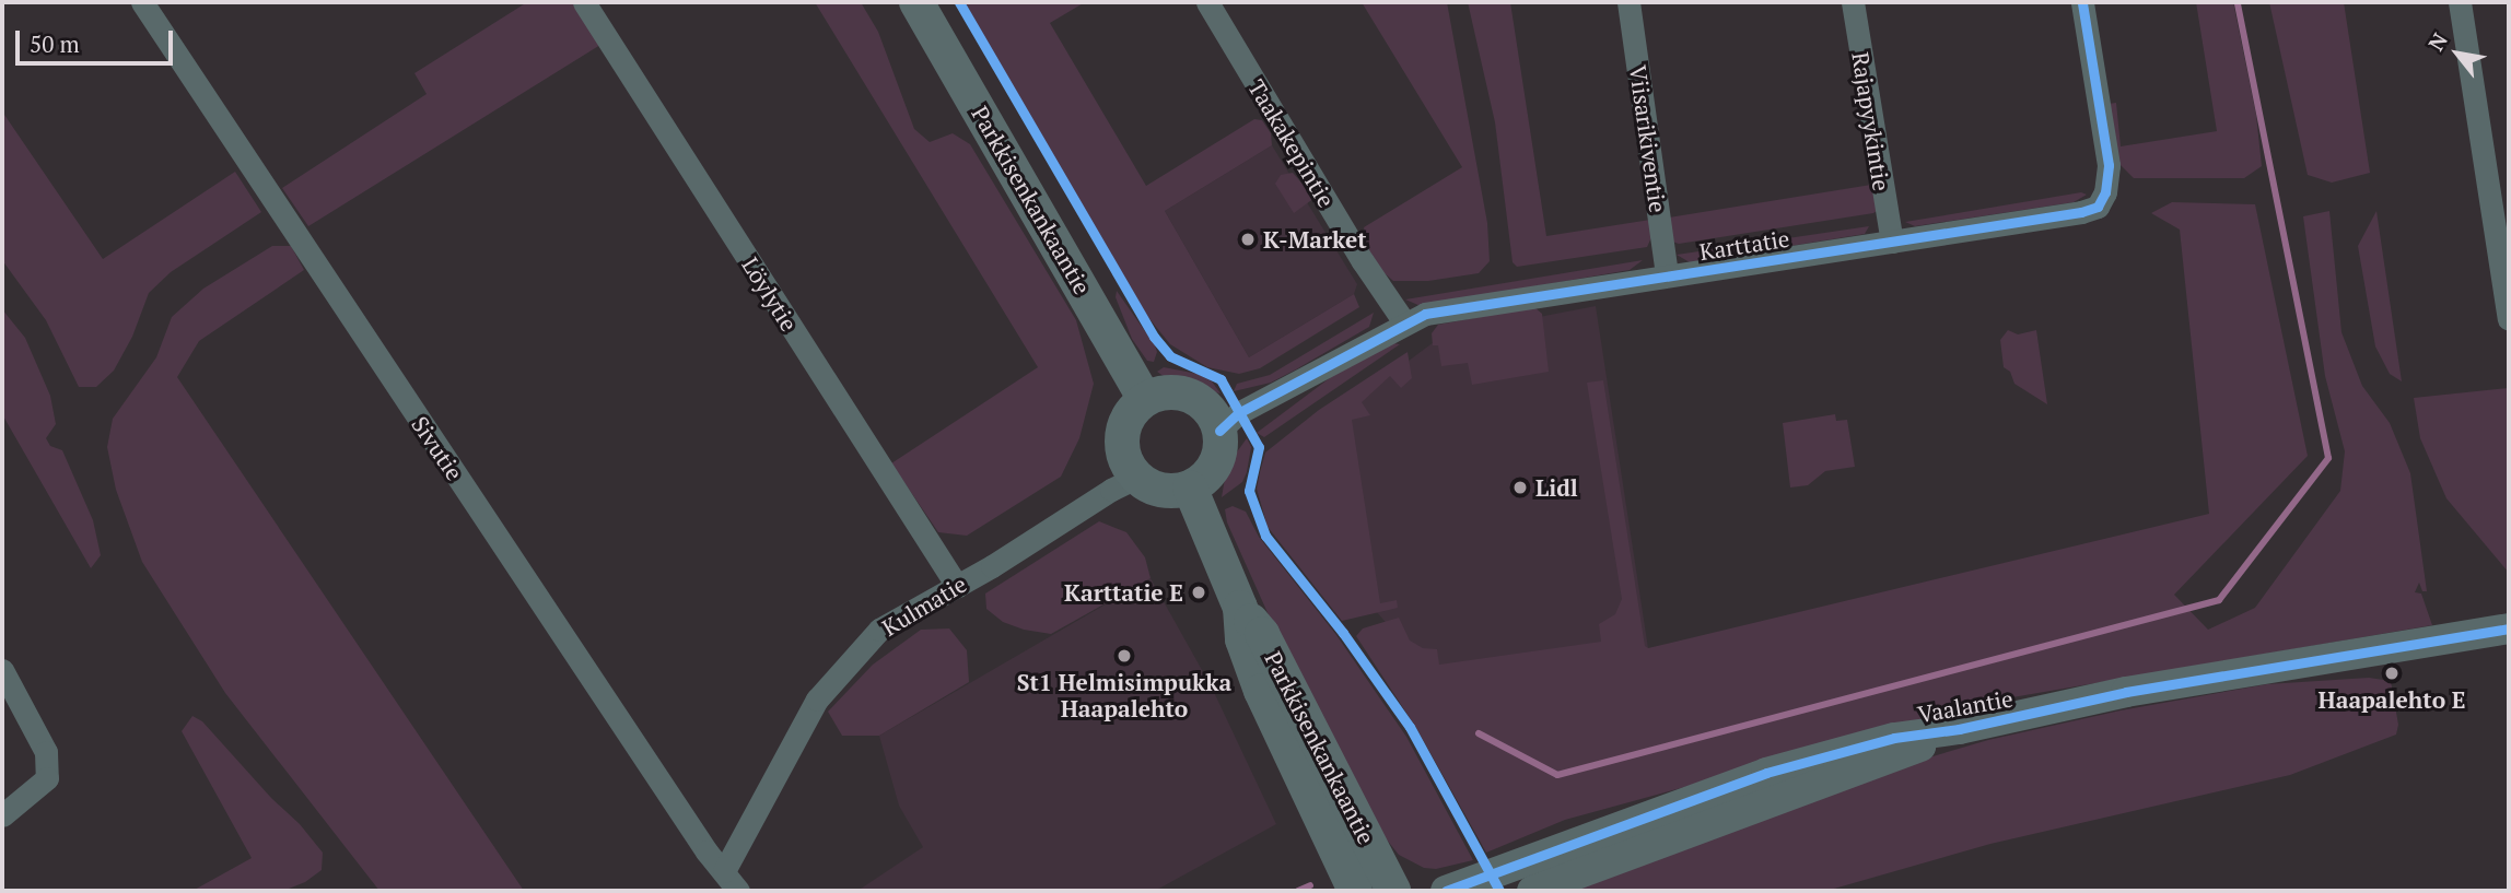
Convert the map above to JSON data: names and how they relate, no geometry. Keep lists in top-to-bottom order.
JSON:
{
  "streets": {
    "main road": ["Parkkisenkankaantie"],
    "street": [
      "Rajapyykintie",
      "Viisarikiventie",
      "Taakakepintie",
      "Karttatie",
      "Löylytie",
      "Sivutie",
      "Kulmatie",
      "Vaalantie"
    ]
  },
  "crossings": [
    ["Rajapyykintie", "Karttatie"],
    ["Viisarikiventie", "Karttatie"],
    ["Taakakepintie", "Karttatie"],
    ["Parkkisenkankaantie", "Karttatie"],
    ["Parkkisenkankaantie", "Kulmatie"],
    ["Karttatie", "Kulmatie"],
    ["Löylytie", "Kulmatie"],
    ["Sivutie", "Kulmatie"]
  ],
  "places": [
    "K-Market",
    "Lidl",
    "Karttatie E",
    "St1 Helmisimpukka Haapalehto",
    "Haapalehto E"
  ],
  "scale_bar": "50 m",
  "north": "top left"
}
